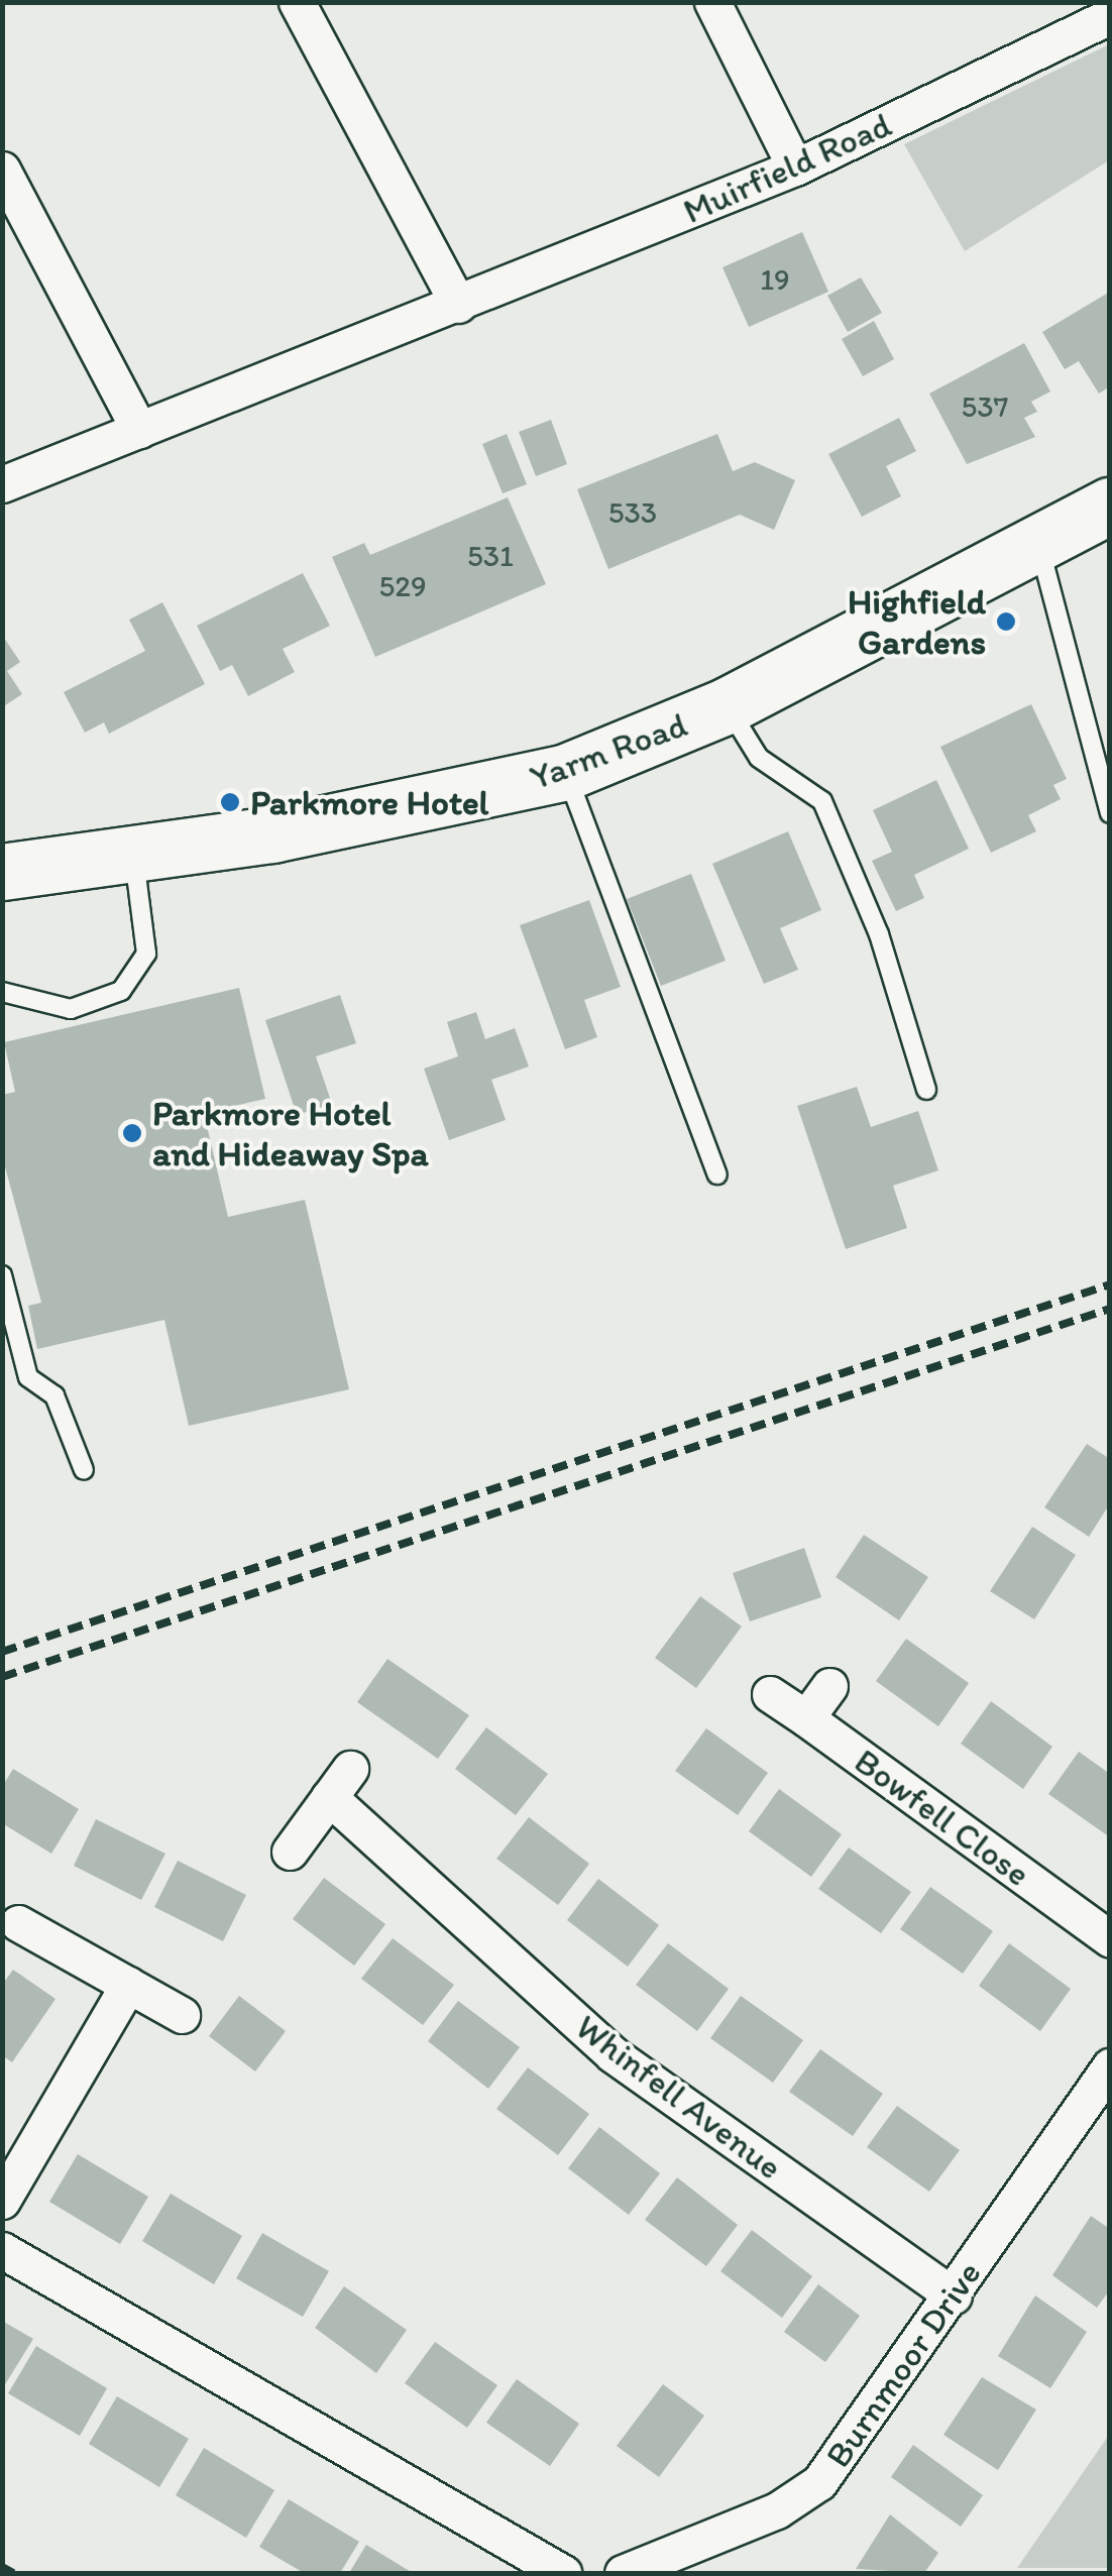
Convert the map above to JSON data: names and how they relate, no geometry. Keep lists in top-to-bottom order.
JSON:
{
  "streets": {
    "main road": ["Yarm Road"],
    "street": [
      "Muirfield Road",
      "Bowfell Close",
      "Whinfell Avenue",
      "Burnmoor Drive"
    ]
  },
  "crossings": [
    ["Whinfell Avenue", "Burnmoor Drive"]
  ],
  "places": ["Highfield Gardens", "Parkmore Hotel", "Parkmore Hotel and Hideaway Spa"],
  "house_numbers": [
    "19",
    "537",
    "533",
    "531",
    "529"
  ]
}
